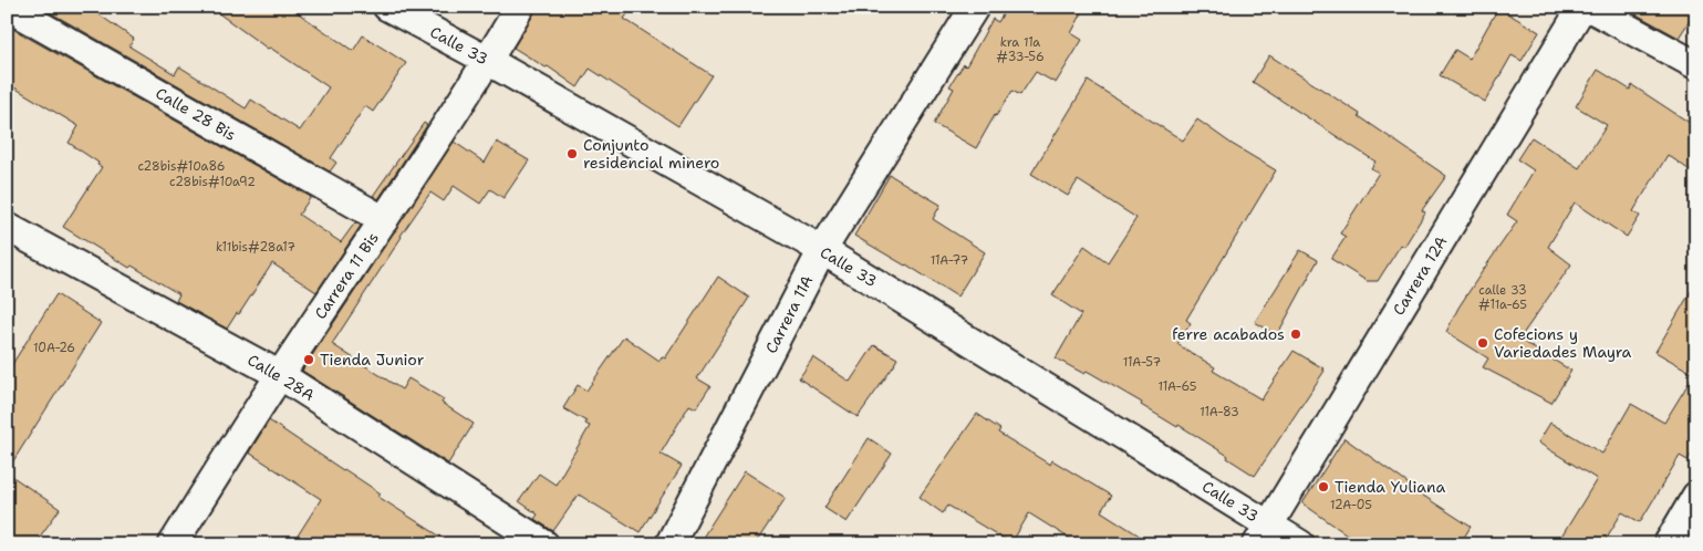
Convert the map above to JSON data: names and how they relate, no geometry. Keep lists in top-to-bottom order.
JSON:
{
  "streets": {
    "street": [
      "Calle 33",
      "Calle 28 Bis",
      "Carrera 11 Bis",
      "Carrera 12A",
      "Carrera 11A",
      "Calle 28A"
    ]
  },
  "crossings": [
    ["Calle 33", "Carrera 11 Bis"],
    ["Calle 33", "Carrera 12A"],
    ["Calle 33", "Carrera 11A"],
    ["Calle 28 Bis", "Carrera 11 Bis"],
    ["Carrera 11 Bis", "Calle 28A"]
  ],
  "places": [
    "Conjunto residencial minero",
    "ferre acabados",
    "Cofecions y Variedades Mayra",
    "Tienda Junior",
    "Tienda Yuliana"
  ],
  "house_numbers": [
    "kra 11a #33-56",
    "c28bis#10a86",
    "c28bis#10a92",
    "k11bis#28a17",
    "11A-77",
    "calle 33 #11a-65",
    "10A-26",
    "11A-57",
    "11A-65",
    "11A-83",
    "12A-05"
  ]
}
